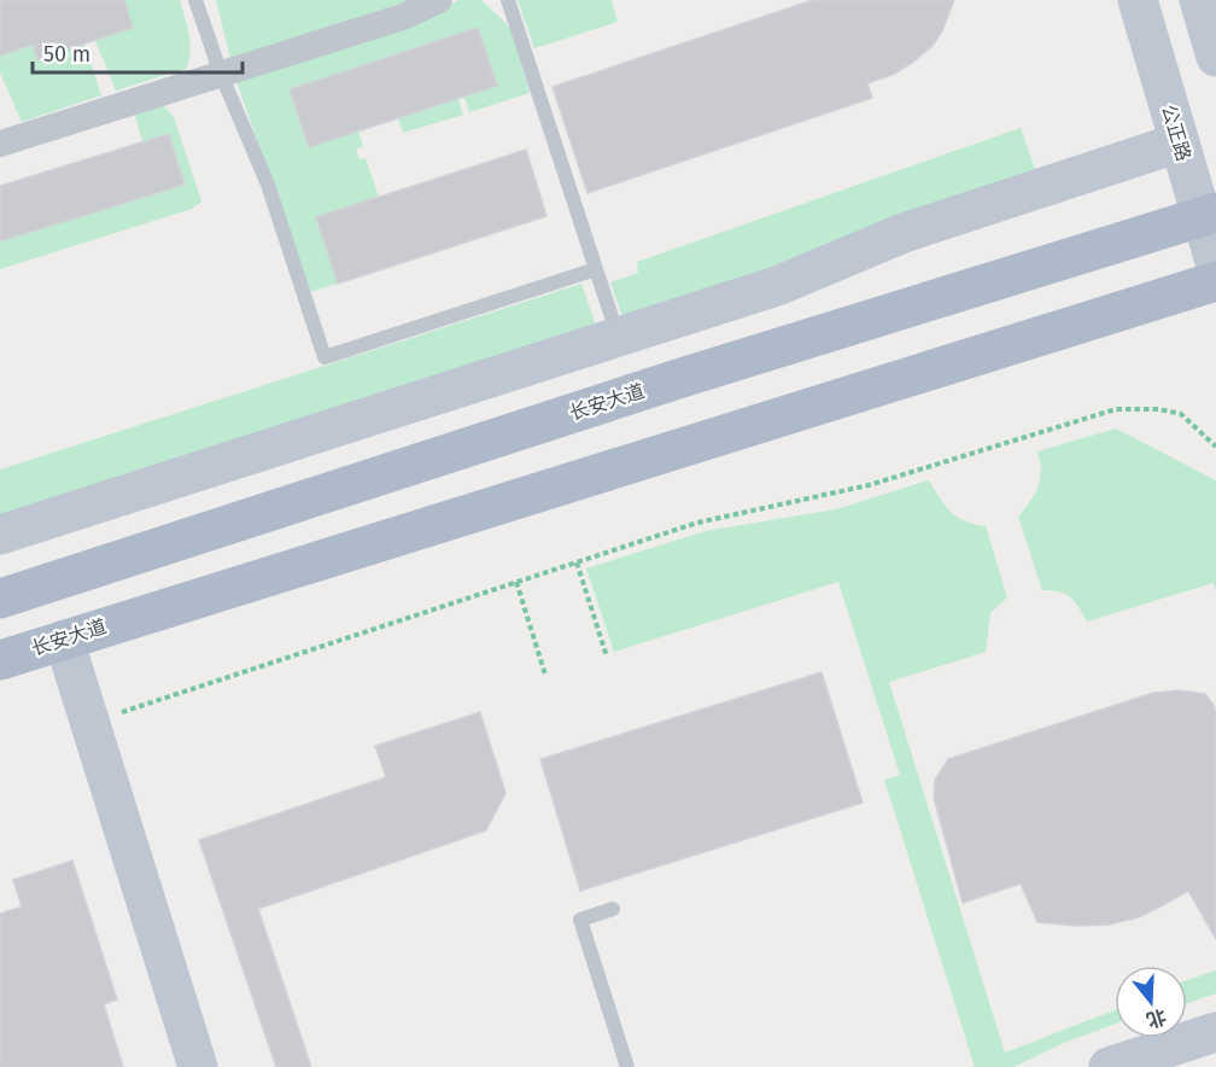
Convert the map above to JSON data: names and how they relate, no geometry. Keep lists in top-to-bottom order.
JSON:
{
  "streets": {
    "main road": ["长安大道"],
    "street": ["公正路"]
  },
  "crossings": [
    ["公正路", "长安大道"]
  ],
  "scale_bar": "50 m",
  "north": "bottom"
}
